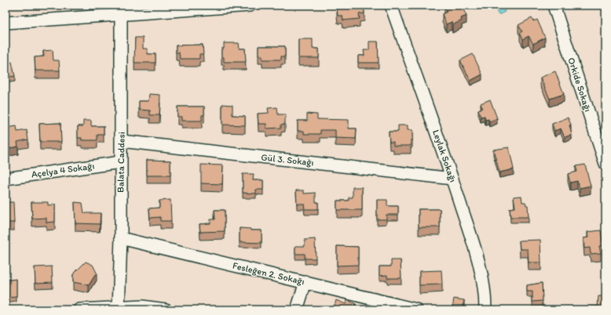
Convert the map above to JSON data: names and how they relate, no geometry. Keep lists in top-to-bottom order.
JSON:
{
  "streets": {
    "street": [
      "Orkide Sokağı",
      "Leylak Sokağı",
      "Gül 3. Sokağı",
      "Balata Caddesi",
      "Açelya 4 Sokağı",
      "Fesleğen 2. Sokağı"
    ]
  },
  "crossings": [
    ["Leylak Sokağı", "Gül 3. Sokağı"],
    ["Gül 3. Sokağı", "Balata Caddesi"],
    ["Balata Caddesi", "Açelya 4 Sokağı"],
    ["Balata Caddesi", "Fesleğen 2. Sokağı"]
  ]
}
